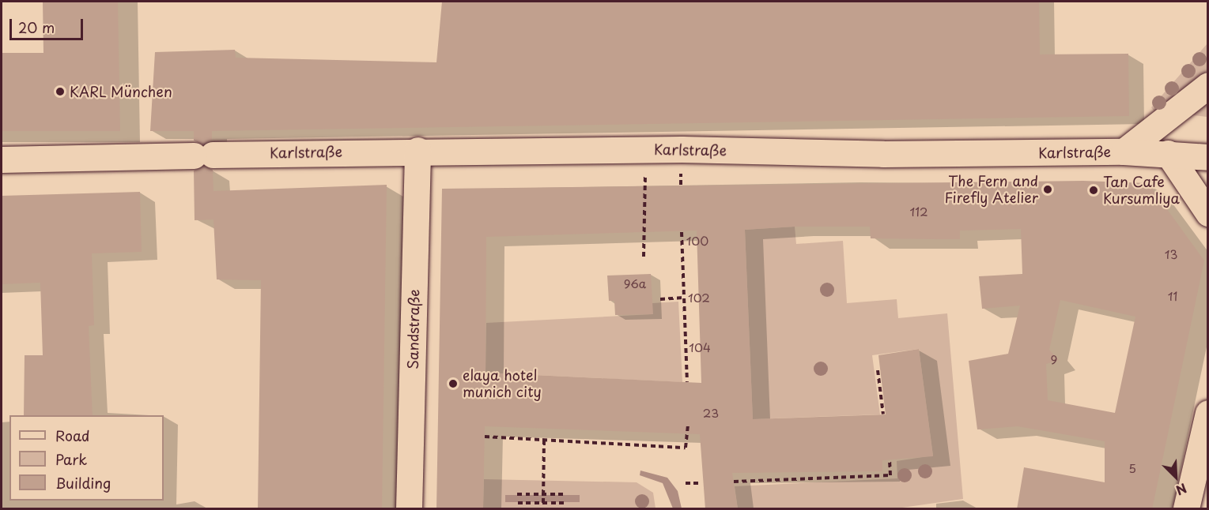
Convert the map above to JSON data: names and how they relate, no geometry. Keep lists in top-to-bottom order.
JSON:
{
  "streets": {
    "street": ["Karlstraße", "Sandstraße"]
  },
  "crossings": [
    ["Karlstraße", "Sandstraße"]
  ],
  "places": [
    "KARL München",
    "The Fern and Firefly Atelier",
    "Tan Cafe Kursumliya",
    "elaya hotel munich city"
  ],
  "house_numbers": [
    "112",
    "100",
    "13",
    "96a",
    "11",
    "102",
    "104",
    "9",
    "23",
    "5"
  ],
  "legend": ["Road", "Park", "Building"],
  "scale_bar": "20 m",
  "north": "bottom right"
}
